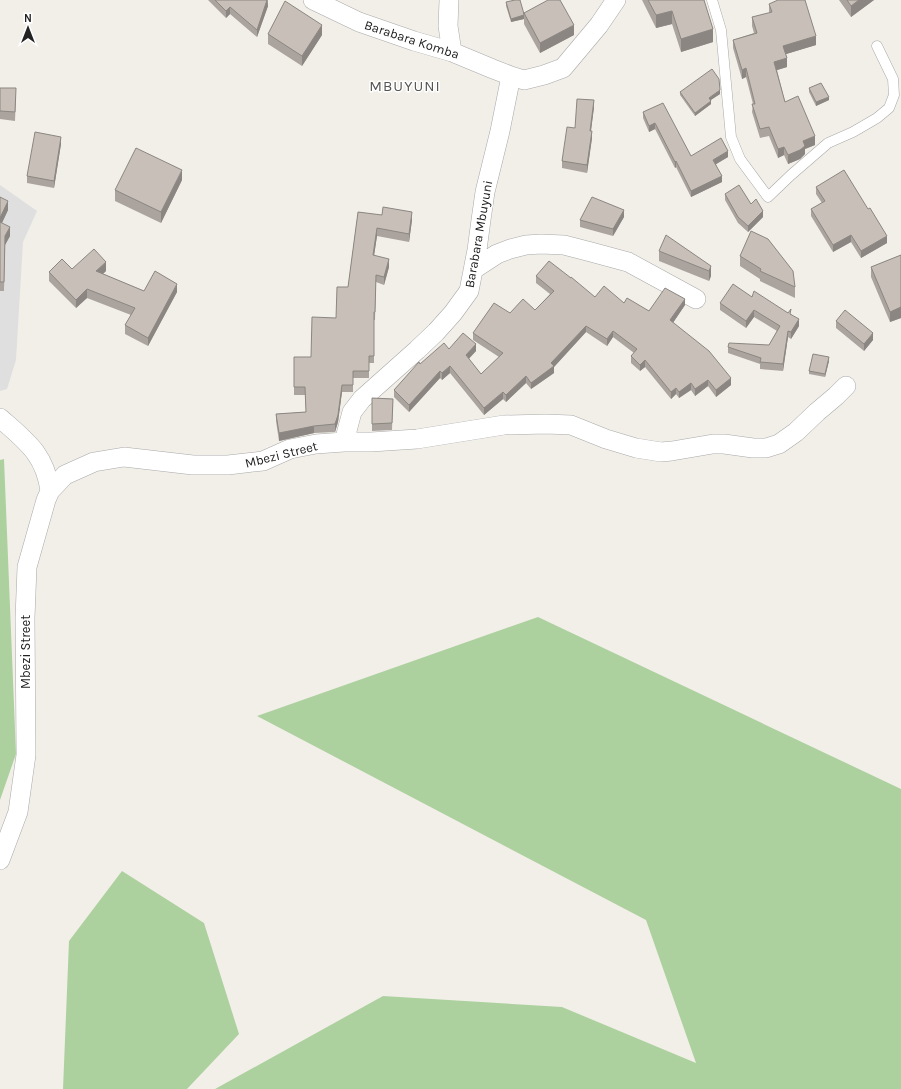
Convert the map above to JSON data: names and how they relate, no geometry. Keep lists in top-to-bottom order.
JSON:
{
  "streets": {
    "street": ["Barabara Komba", "Barabara Mbuyuni", "Mbezi Street"]
  },
  "crossings": [
    ["Barabara Komba", "Barabara Mbuyuni"],
    ["Barabara Mbuyuni", "Mbezi Street"]
  ],
  "districts": ["MBUYUNI"],
  "north": "top"
}
